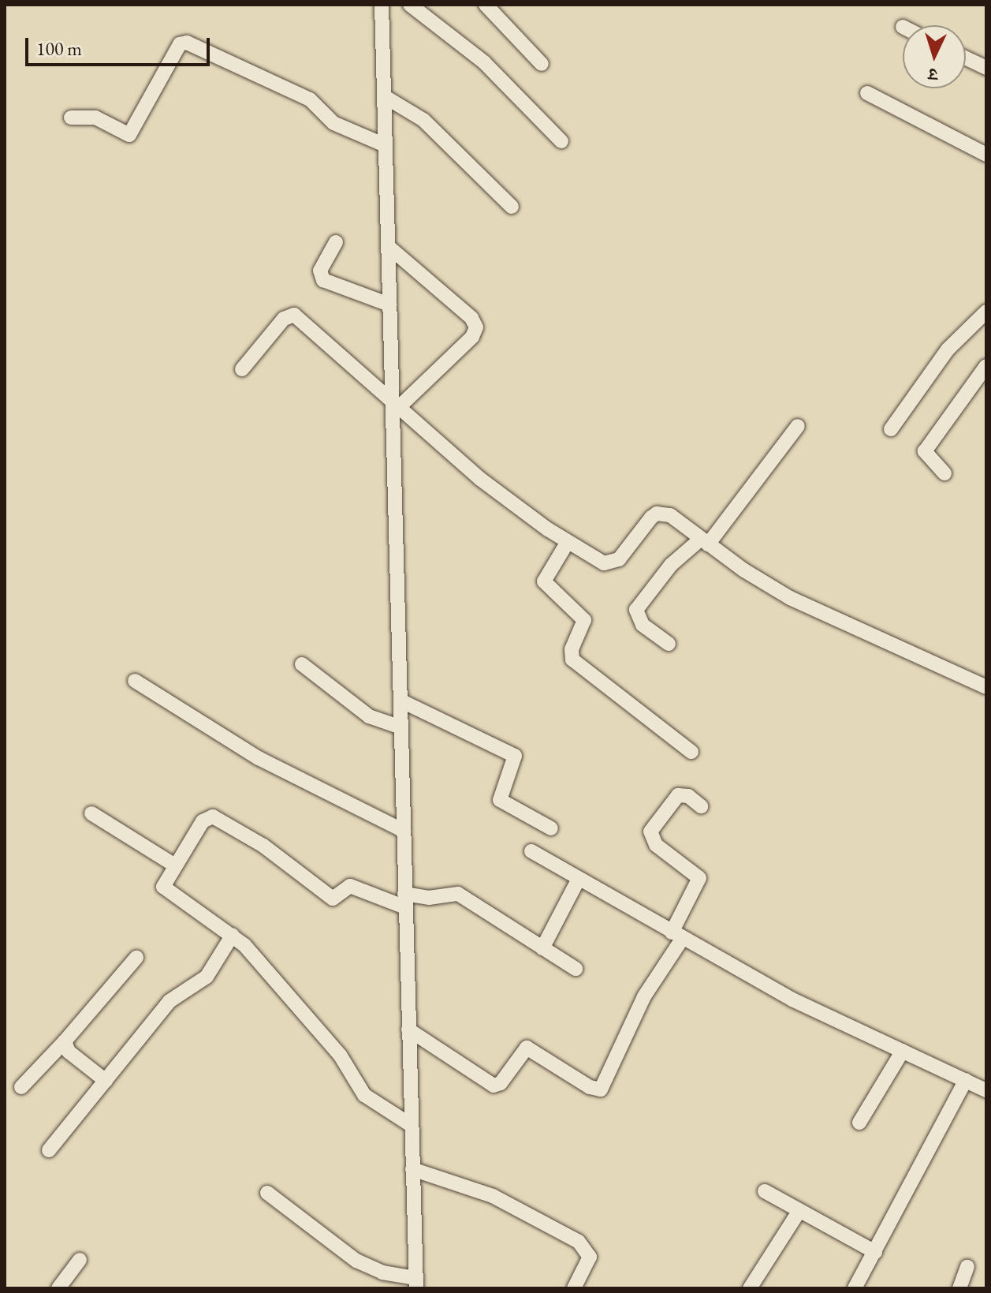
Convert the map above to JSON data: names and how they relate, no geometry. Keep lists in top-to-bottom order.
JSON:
{
  "scale_bar": "100 m",
  "north": "bottom"
}
